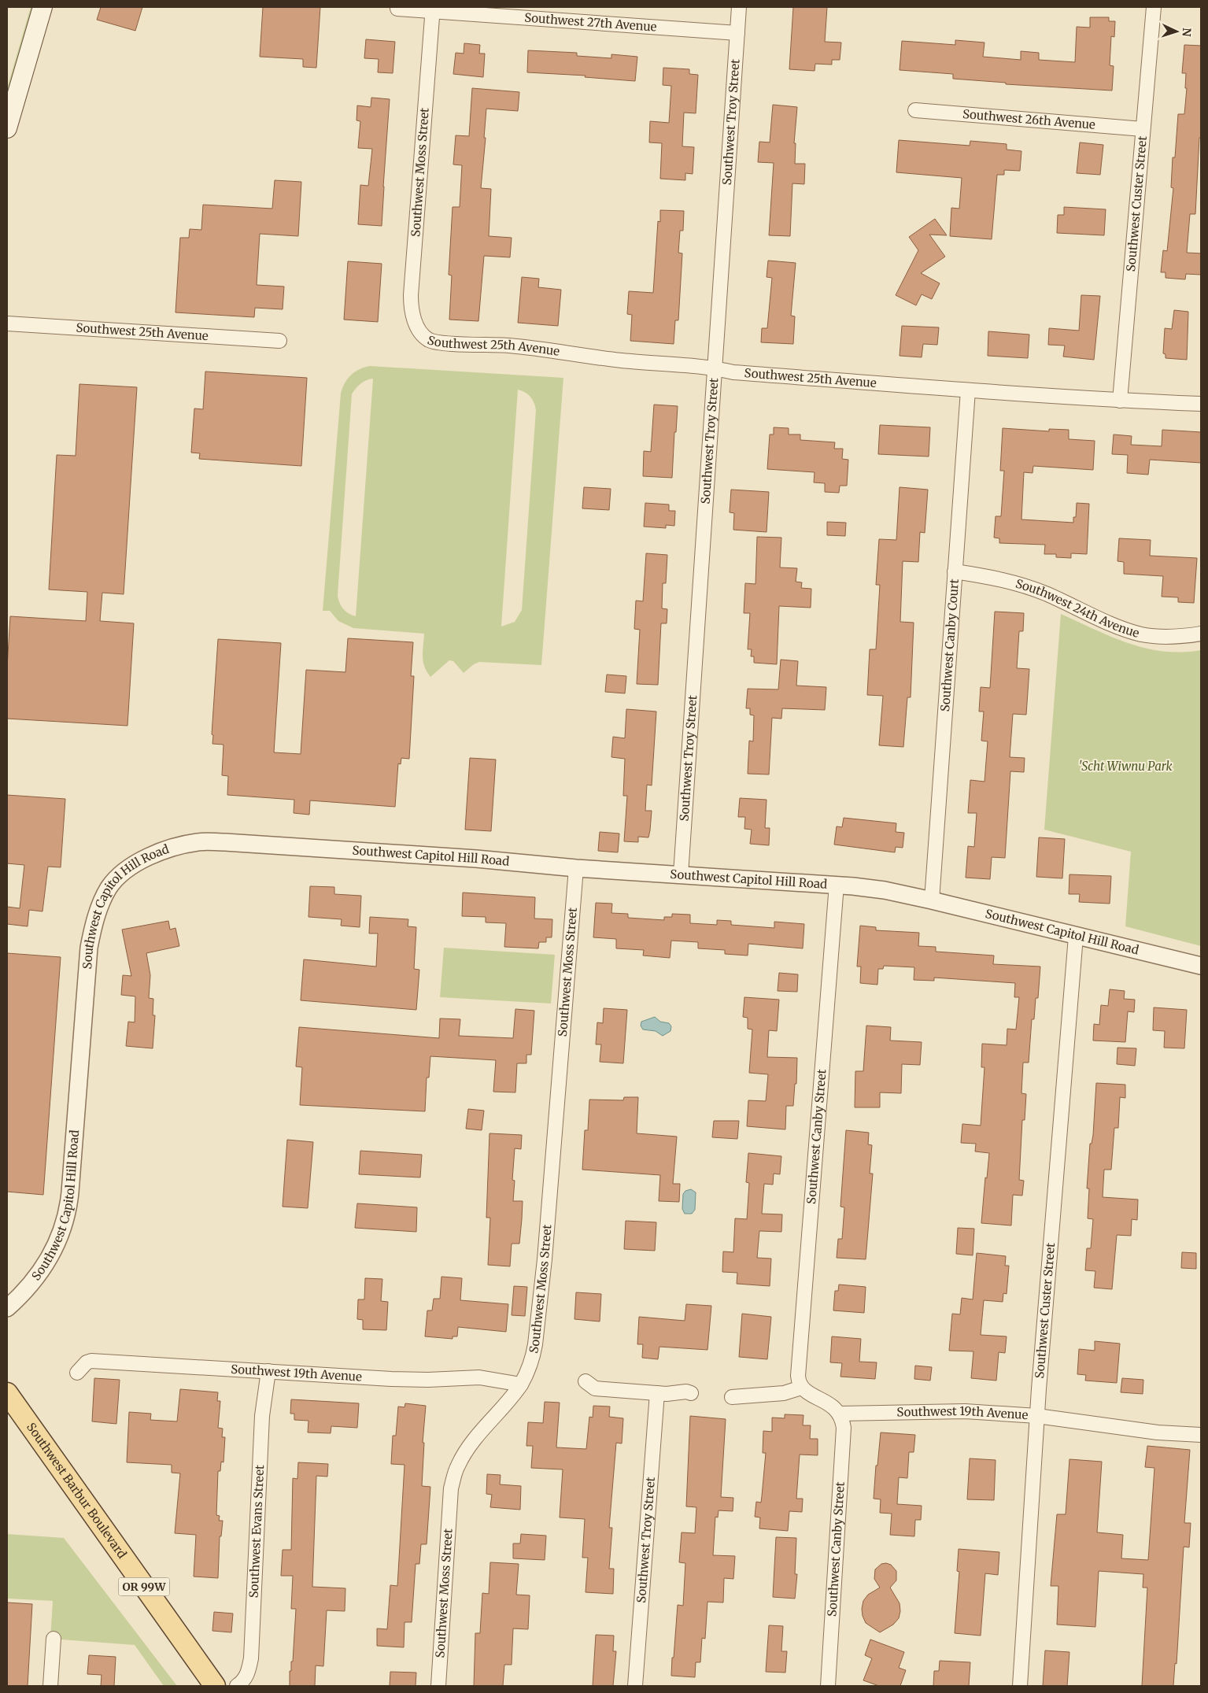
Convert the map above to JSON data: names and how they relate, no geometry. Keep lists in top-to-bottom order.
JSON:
{
  "streets": {
    "main road": ["Southwest Barbur Boulevard", "OR 99W"],
    "street": [
      "Southwest 27th Avenue",
      "Southwest 26th Avenue",
      "Southwest Troy Street",
      "Southwest Moss Street",
      "Southwest Custer Street",
      "Southwest 25th Avenue",
      "Southwest 24th Avenue",
      "Southwest Canby Court",
      "Southwest Capitol Hill Road",
      "Southwest Canby Street",
      "Southwest 19th Avenue",
      "Southwest Evans Street"
    ]
  },
  "crossings": [
    ["Southwest 27th Avenue", "Southwest Troy Street"],
    ["Southwest 27th Avenue", "Southwest Moss Street"],
    ["Southwest 26th Avenue", "Southwest Custer Street"],
    ["Southwest Troy Street", "Southwest 25th Avenue"],
    ["Southwest Troy Street", "Southwest Capitol Hill Road"],
    ["Southwest Moss Street", "Southwest 25th Avenue"],
    ["Southwest Moss Street", "Southwest Capitol Hill Road"],
    ["Southwest Moss Street", "Southwest 19th Avenue"],
    ["Southwest Custer Street", "Southwest 25th Avenue"],
    ["Southwest Custer Street", "Southwest Capitol Hill Road"],
    ["Southwest Custer Street", "Southwest 19th Avenue"],
    ["Southwest 25th Avenue", "Southwest Canby Court"],
    ["Southwest 24th Avenue", "Southwest Canby Court"],
    ["Southwest Canby Court", "Southwest Capitol Hill Road"],
    ["Southwest Capitol Hill Road", "Southwest Canby Street"],
    ["Southwest Canby Street", "Southwest 19th Avenue"],
    ["Southwest 19th Avenue", "Southwest Evans Street"]
  ],
  "parks": ["'Scht Wiwnu Park"],
  "north": "right"
}
